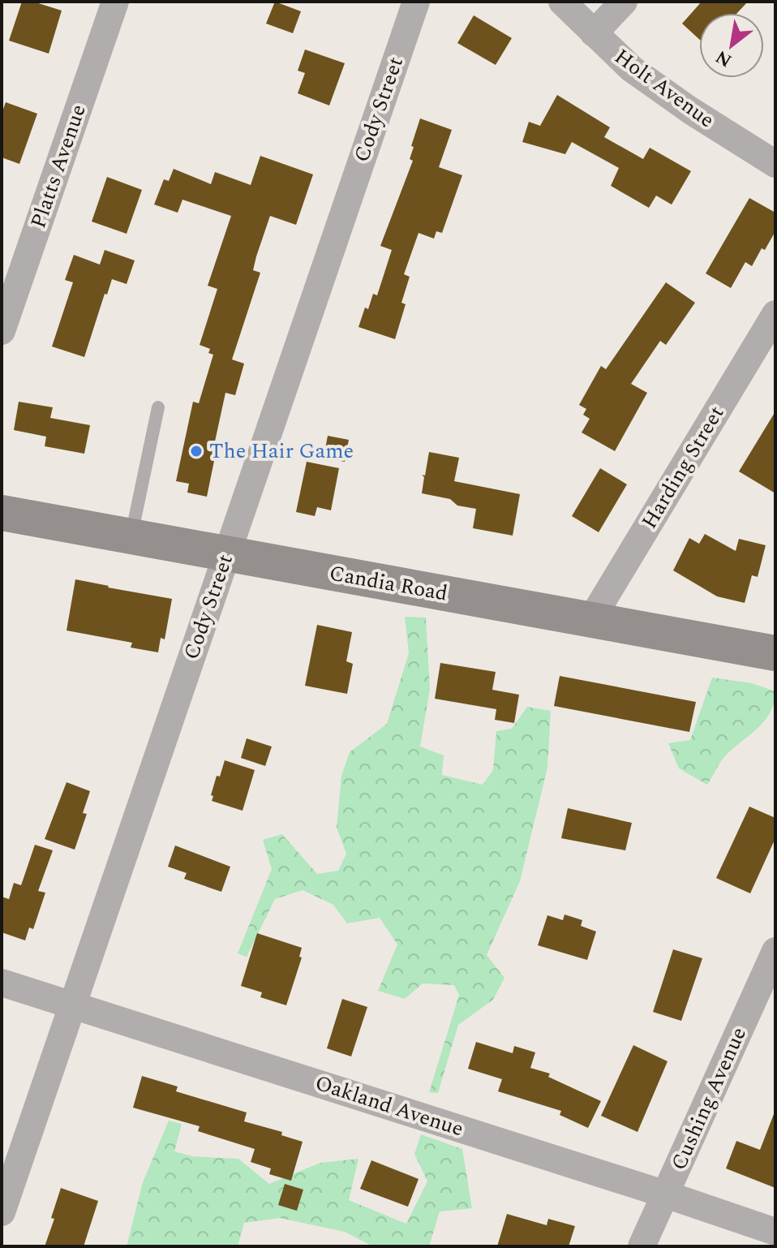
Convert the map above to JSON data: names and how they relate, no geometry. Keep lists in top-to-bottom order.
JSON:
{
  "streets": {
    "main road": ["Candia Road"],
    "street": [
      "Holt Avenue",
      "Cody Street",
      "Platts Avenue",
      "Harding Street",
      "Cushing Avenue",
      "Oakland Avenue"
    ]
  },
  "crossings": [
    ["Cody Street", "Candia Road"],
    ["Cody Street", "Oakland Avenue"],
    ["Harding Street", "Candia Road"],
    ["Cushing Avenue", "Oakland Avenue"]
  ],
  "places": ["The Hair Game"],
  "north": "bottom left"
}
